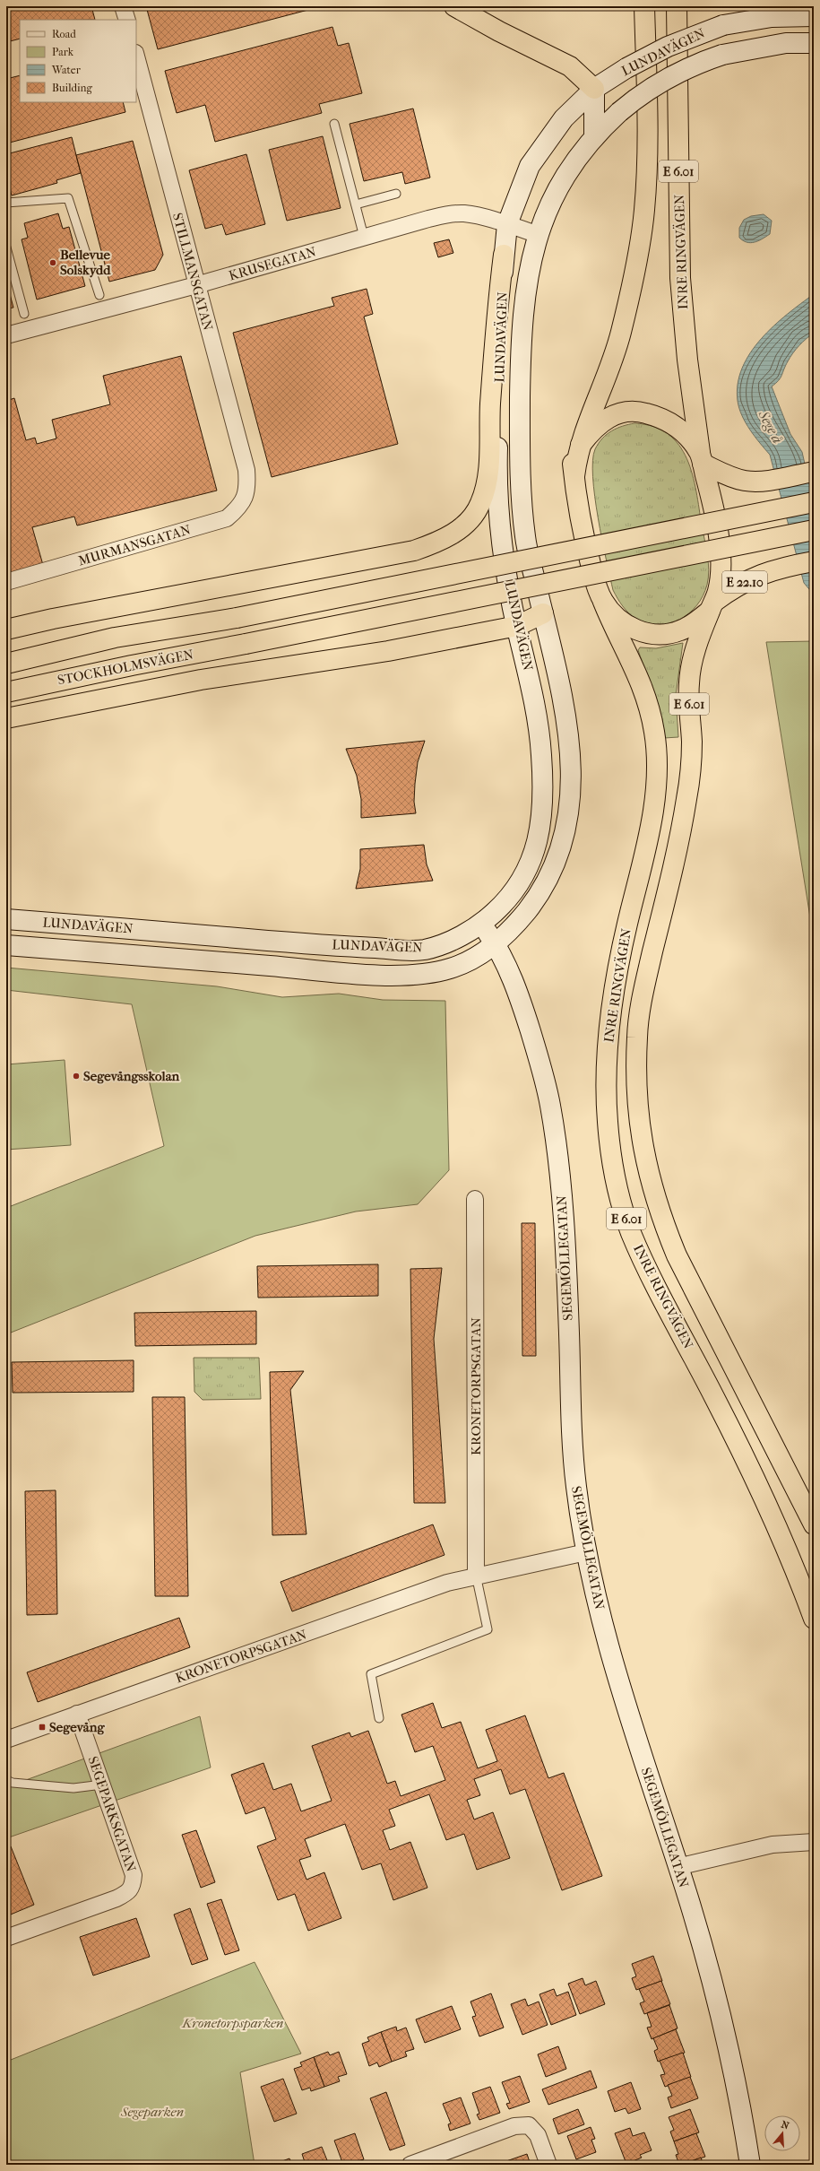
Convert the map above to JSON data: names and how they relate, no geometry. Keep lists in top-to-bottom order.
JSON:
{
  "streets": {
    "highway": [
      "E 6.01",
      "INRE RINGVÄGEN",
      "E 22.10",
      "STOCKHOLMSVÄGEN"
    ],
    "main road": ["LUNDAVÄGEN", "SEGEMÖLLEGATAN"],
    "street": [
      "KRUSEGATAN",
      "STILLMANSGATAN",
      "MURMANSGATAN",
      "KRONETORPSGATAN",
      "SEGEPARKSGATAN"
    ]
  },
  "crossings": [
    ["LUNDAVÄGEN", "KRUSEGATAN"],
    ["LUNDAVÄGEN", "SEGEMÖLLEGATAN"],
    ["E 6.01", "INRE RINGVÄGEN"],
    ["INRE RINGVÄGEN", "E 22.10"],
    ["KRUSEGATAN", "STILLMANSGATAN"],
    ["STILLMANSGATAN", "MURMANSGATAN"],
    ["SEGEMÖLLEGATAN", "KRONETORPSGATAN"],
    ["KRONETORPSGATAN", "SEGEPARKSGATAN"]
  ],
  "water": ["Sege å"],
  "parks": ["Kronetorpsparken", "Segeparken"],
  "places": {
    "other": ["Bellevue Solskydd", "Segevångsskolan"],
    "transit": ["Segevång"]
  },
  "legend": [
    "Road",
    "Park",
    "Water",
    "Building"
  ],
  "north": "top"
}
